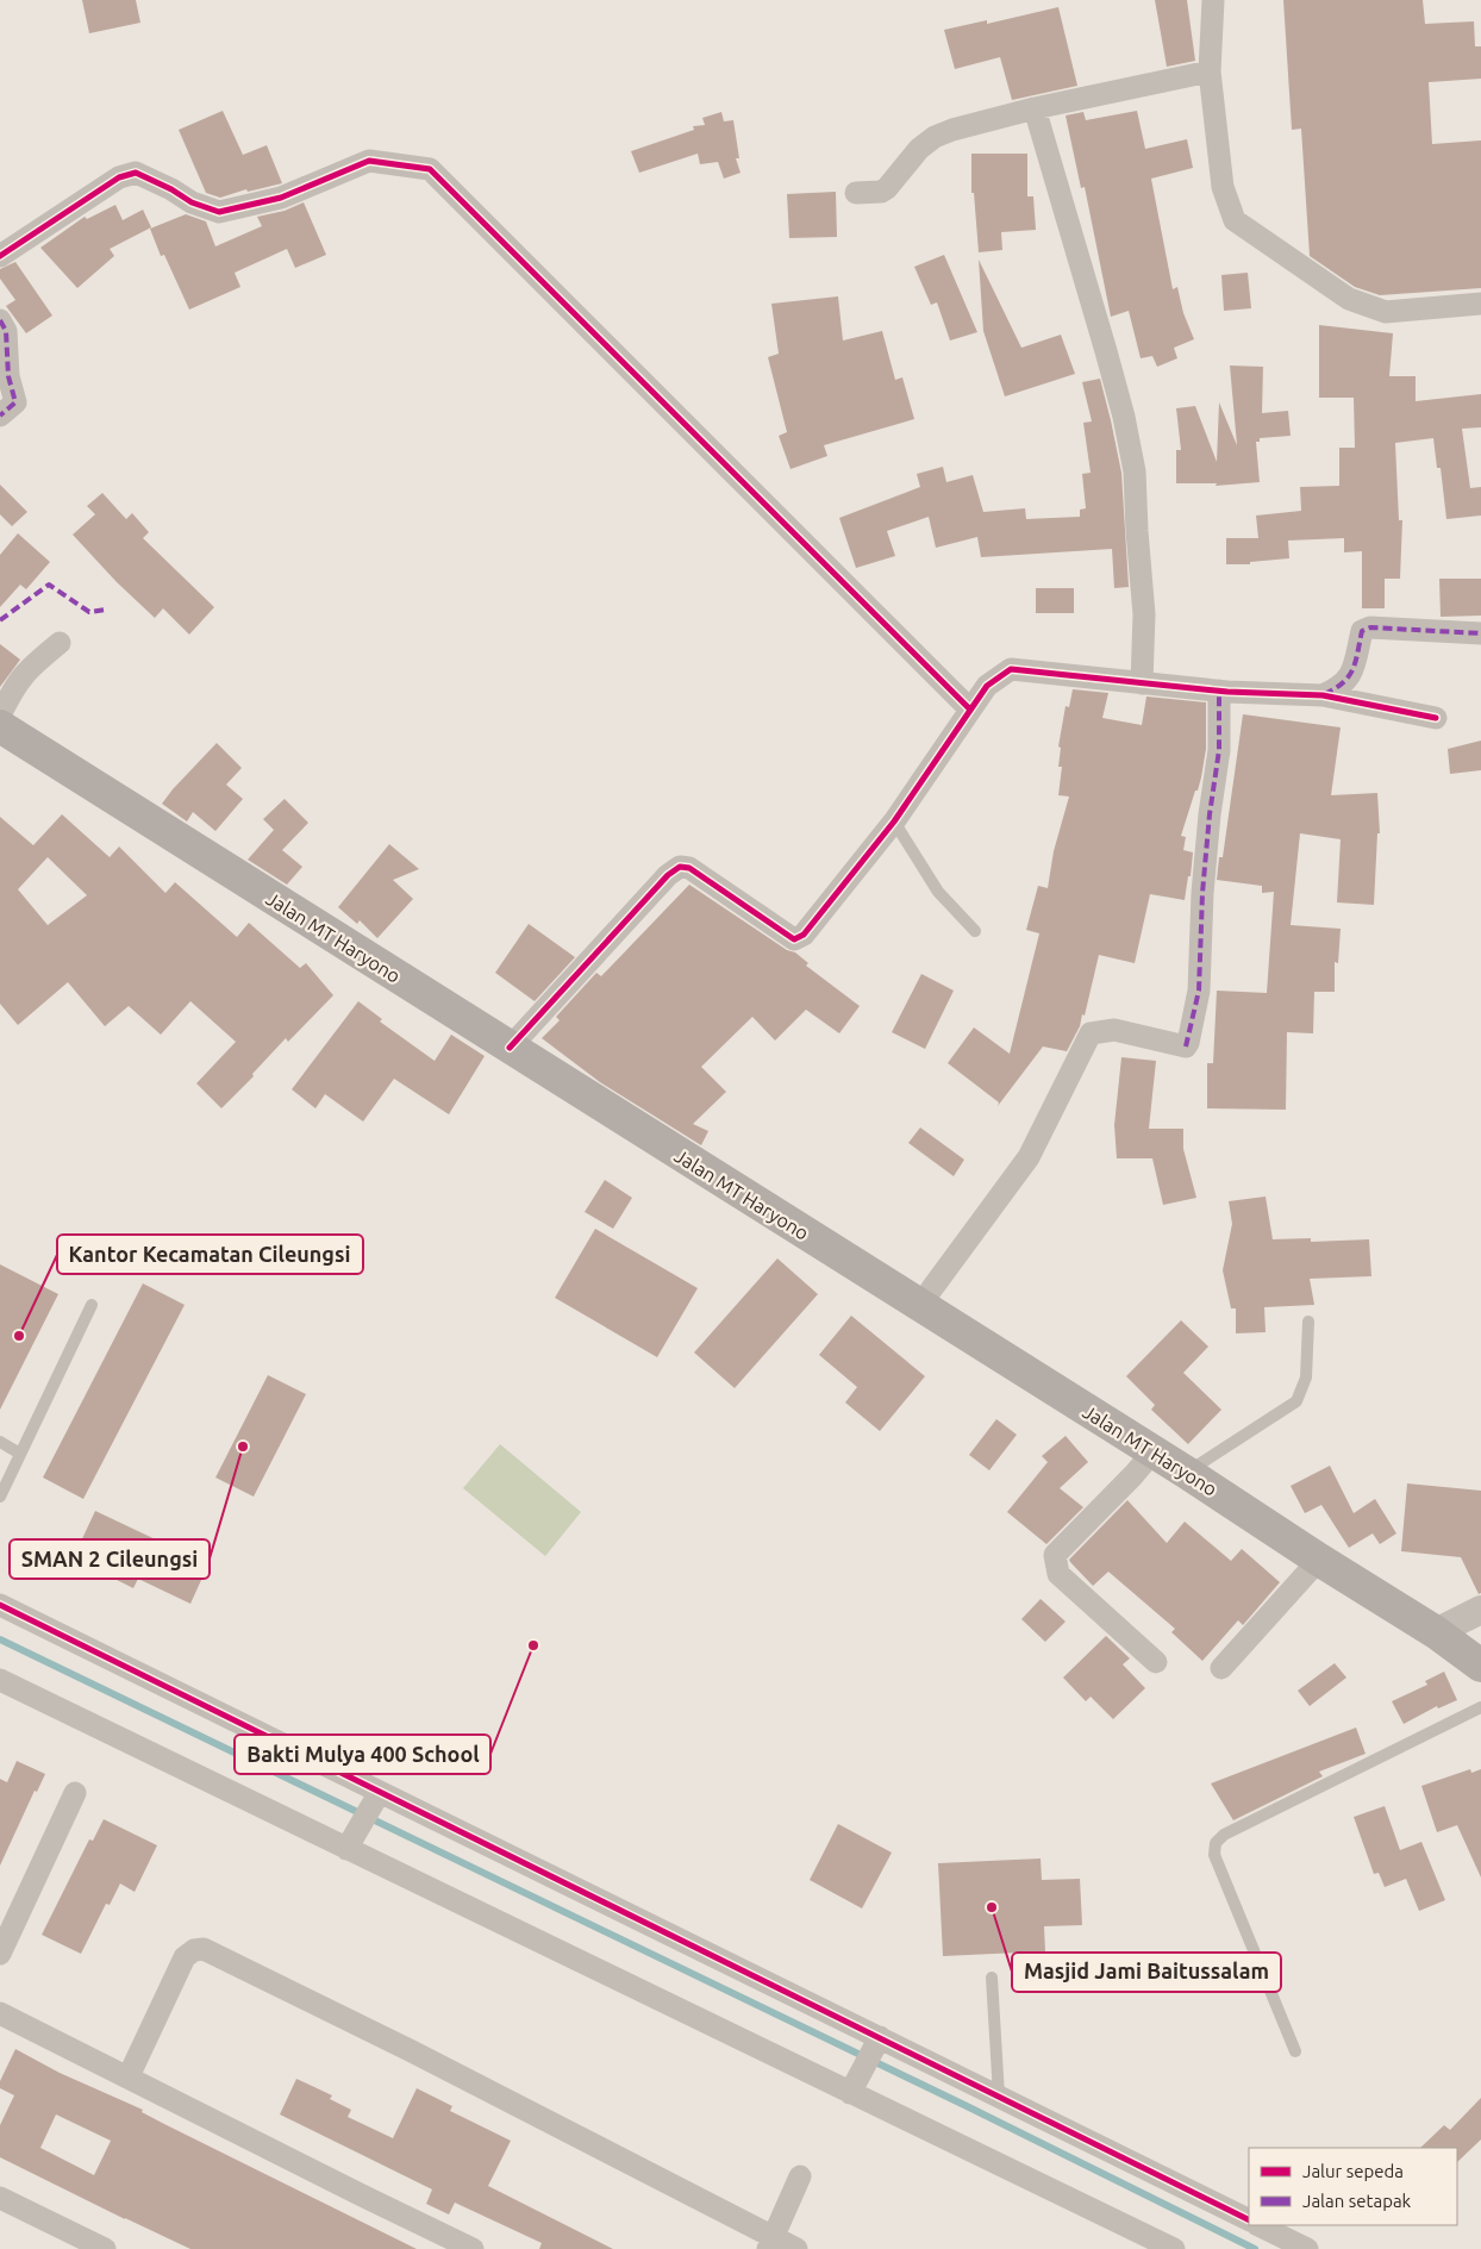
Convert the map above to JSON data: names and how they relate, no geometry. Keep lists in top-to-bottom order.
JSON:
{
  "streets": {
    "main road": ["Jalan MT Haryono"]
  },
  "places": [
    "Kantor Kecamatan Cileungsi",
    "SMAN 2 Cileungsi",
    "Bakti Mulya 400 School",
    "Masjid Jami Baitussalam"
  ],
  "legend": ["Jalur sepeda", "Jalan setapak"]
}
